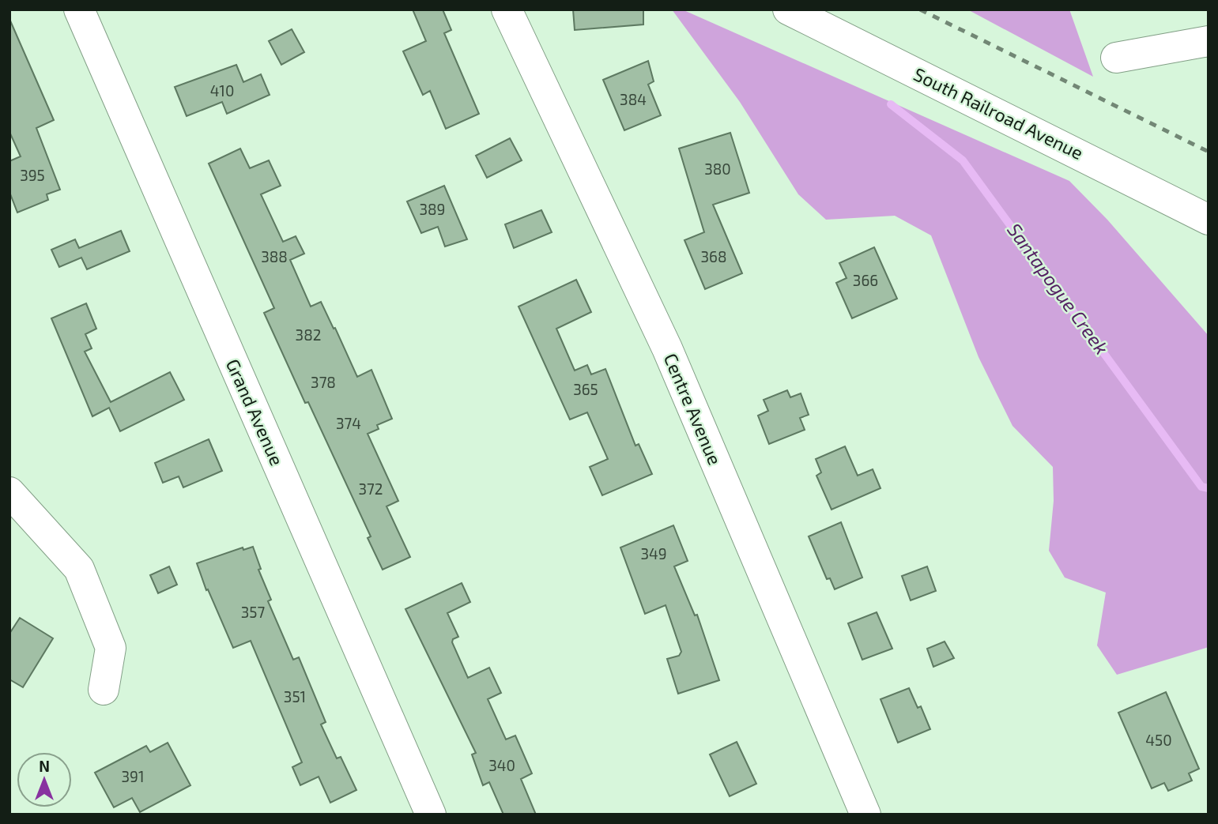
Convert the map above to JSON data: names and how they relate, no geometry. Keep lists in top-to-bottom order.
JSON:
{
  "streets": {
    "street": ["South Railroad Avenue", "Centre Avenue", "Grand Avenue"]
  },
  "water": ["Santapogue Creek"],
  "house_numbers": [
    "410",
    "384",
    "380",
    "395",
    "389",
    "388",
    "368",
    "366",
    "382",
    "378",
    "365",
    "374",
    "372",
    "349",
    "357",
    "351",
    "450",
    "340",
    "391"
  ],
  "north": "top"
}
